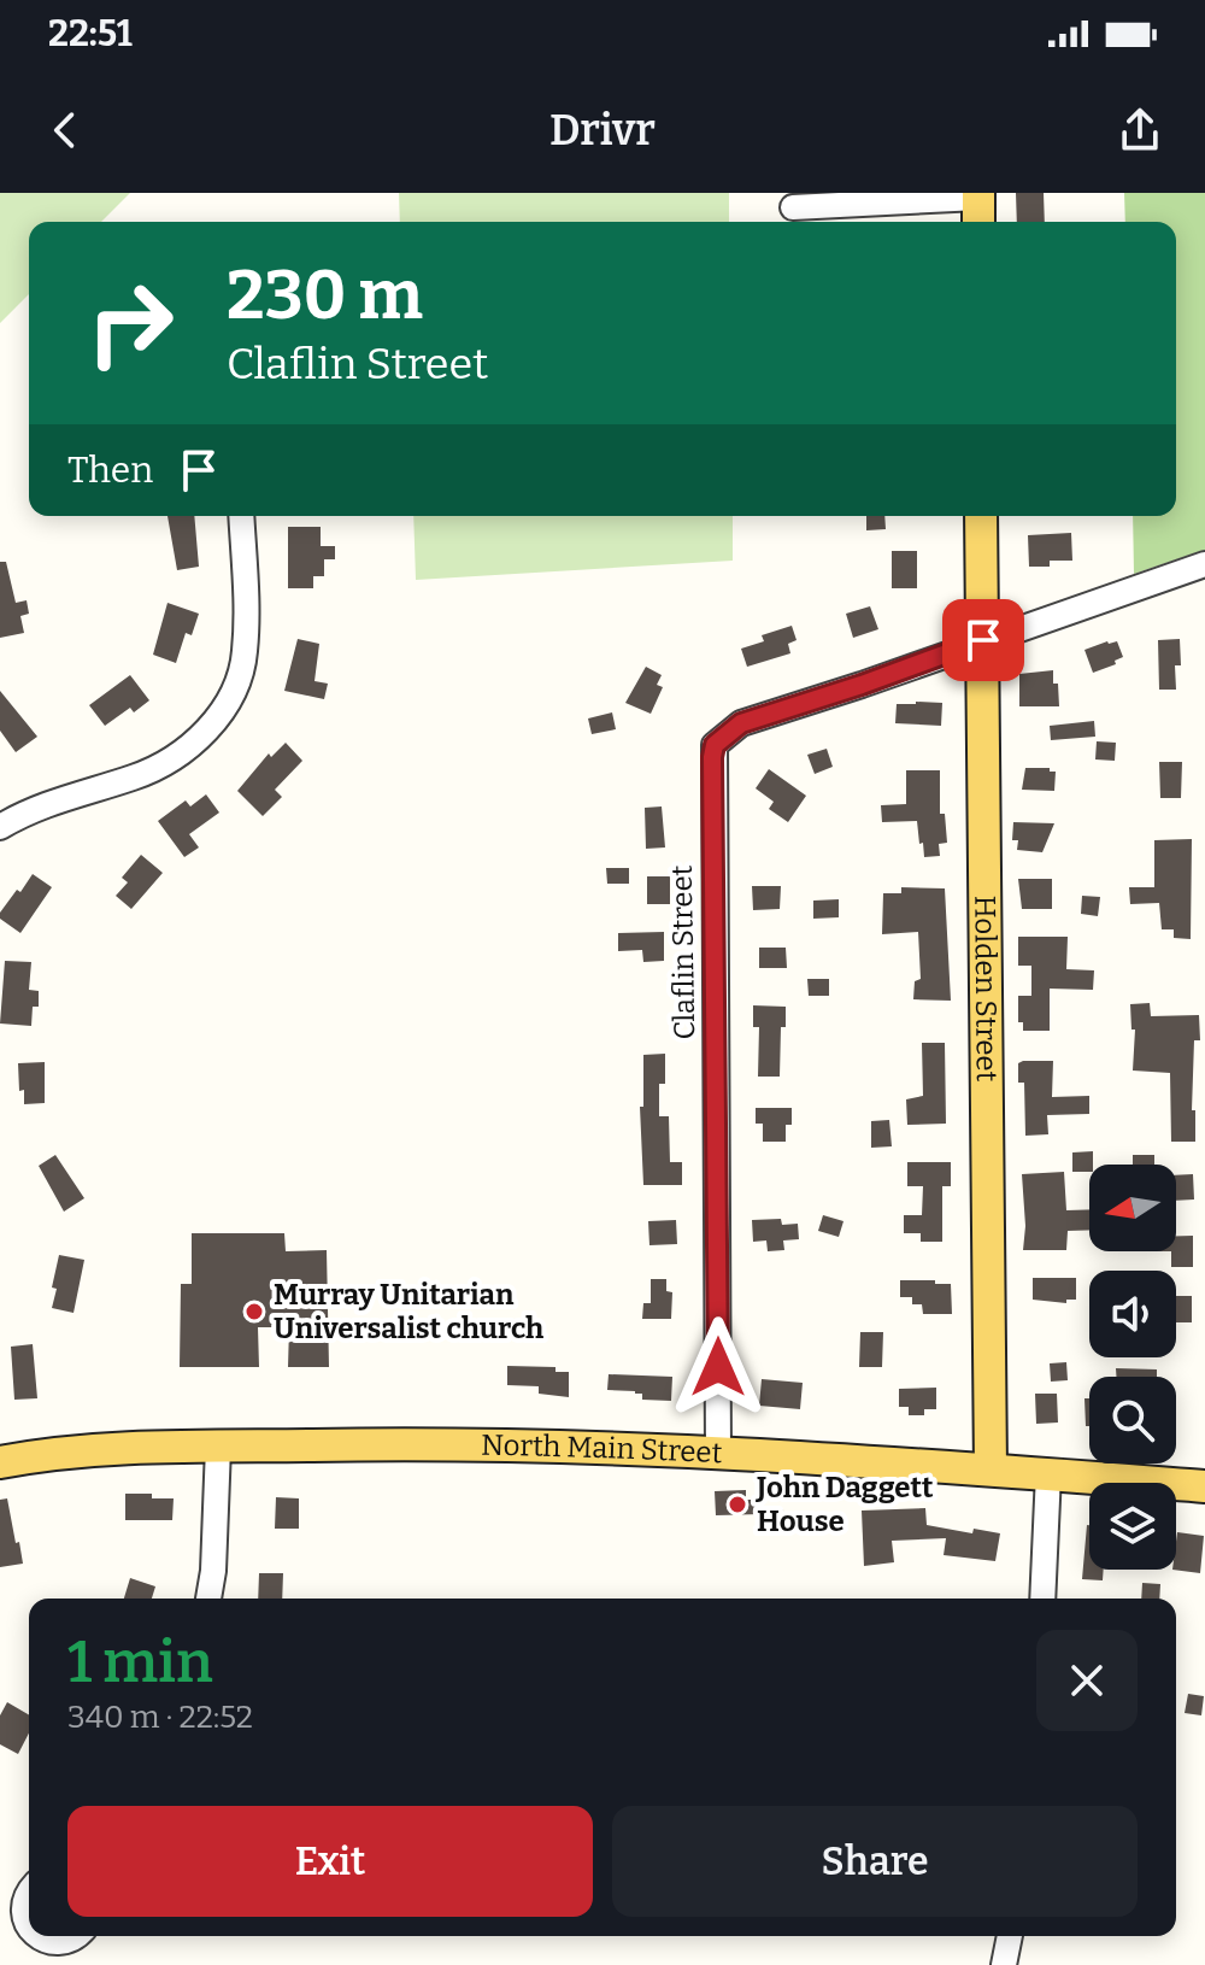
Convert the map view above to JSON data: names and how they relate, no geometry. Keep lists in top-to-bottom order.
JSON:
{
  "streets": {
    "main road": ["Holden Street", "North Main Street"],
    "street": ["Claflin Street"]
  },
  "crossings": [
    ["Claflin Street", "Holden Street"],
    ["Claflin Street", "North Main Street"],
    ["Holden Street", "North Main Street"]
  ],
  "places": ["Murray Unitarian Universalist church", "John Daggett House"],
  "north": "left",
  "page": {
    "status": "22:51",
    "header": "Drivr",
    "turn": ["230 m", "Claflin Street"],
    "then": "Then",
    "heading": ["1 min", "340 m · 22:52"],
    "buttons": ["Exit", "Share"]
  }
}
